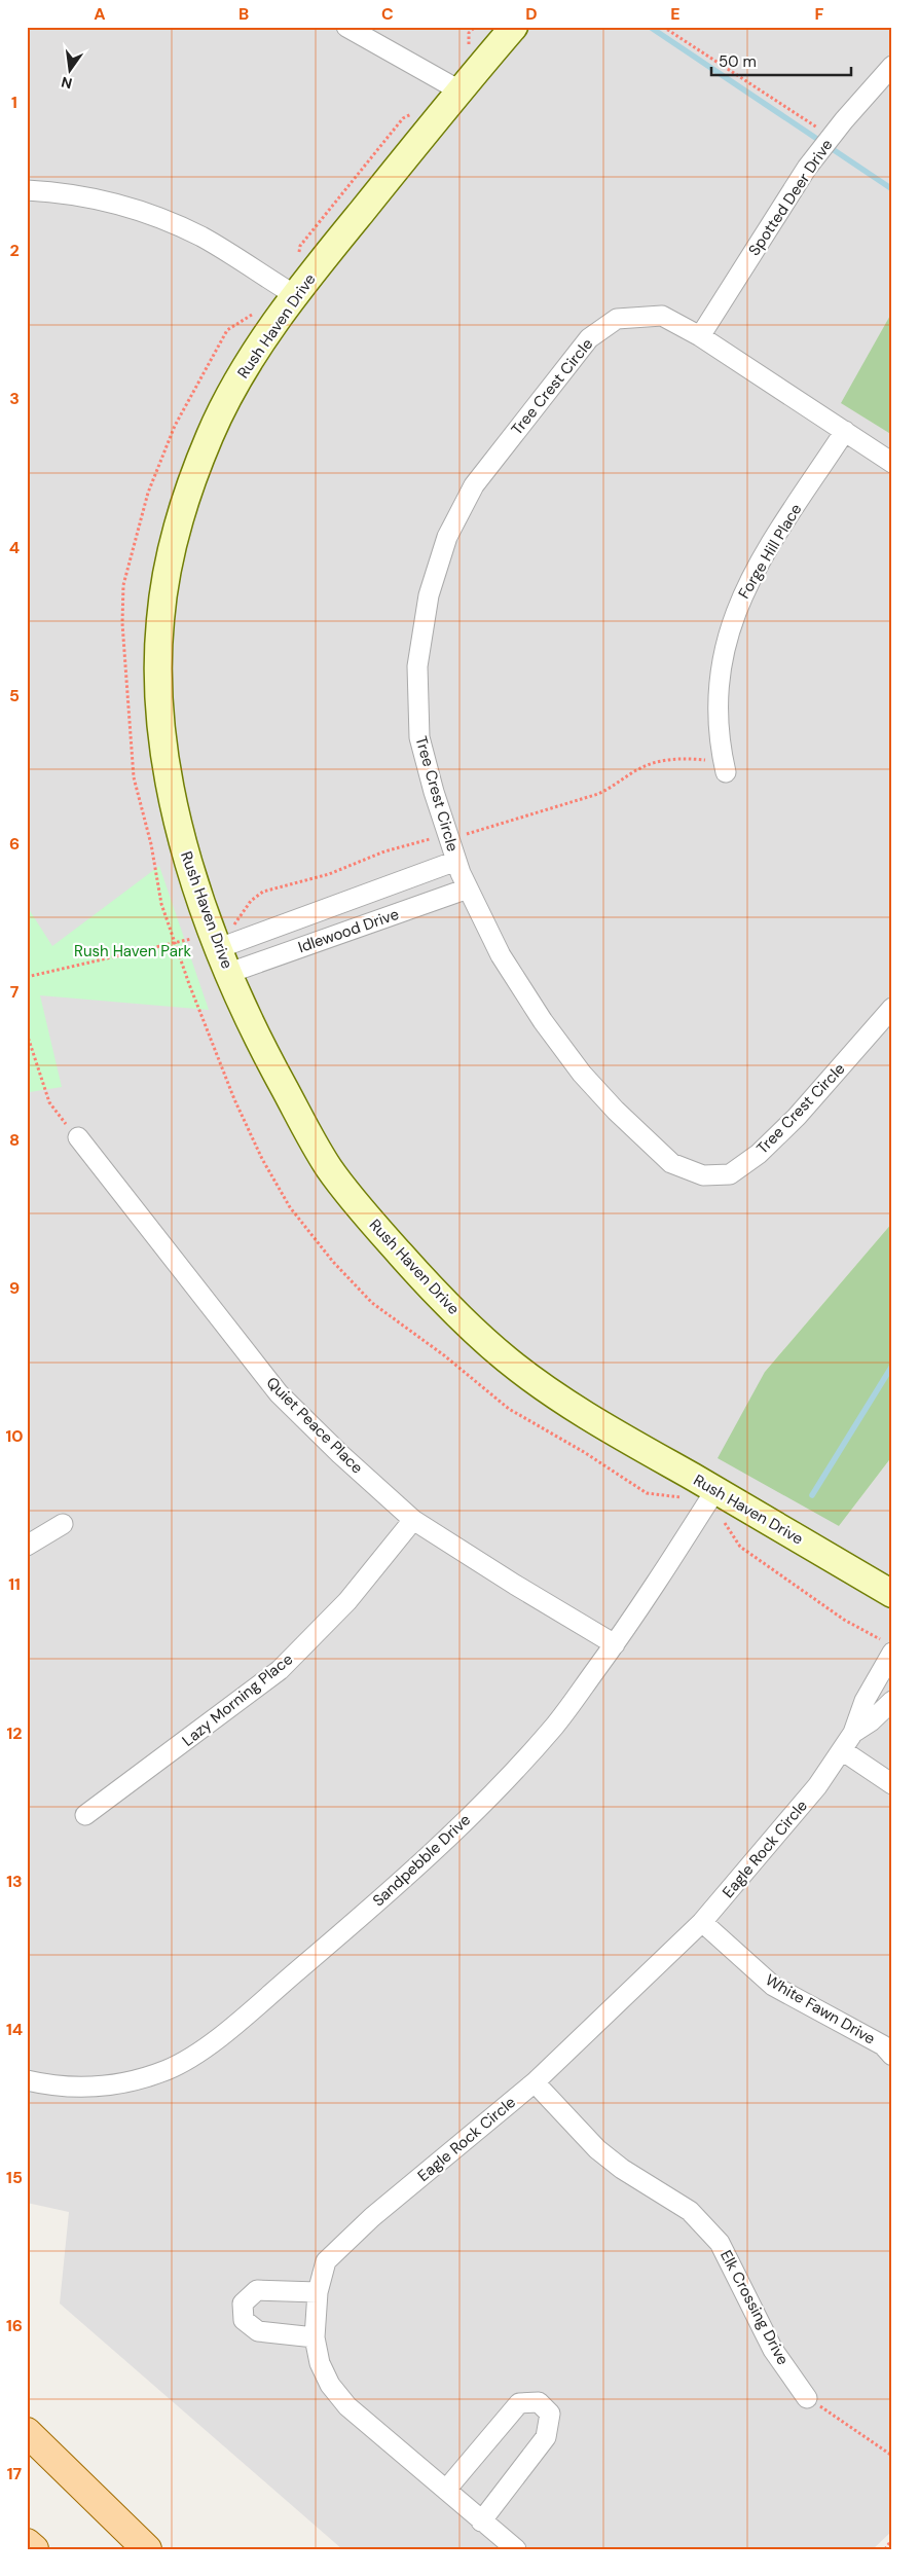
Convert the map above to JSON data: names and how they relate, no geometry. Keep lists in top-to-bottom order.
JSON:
{
  "streets": {
    "street": [
      "Spotted Deer Drive",
      "Rush Haven Drive",
      "Tree Crest Circle",
      "Forge Hill Place",
      "Idlewood Drive",
      "Quiet Peace Place",
      "Lazy Morning Place",
      "Eagle Rock Circle",
      "Sandpebble Drive",
      "White Fawn Drive",
      "Elk Crossing Drive"
    ]
  },
  "crossings": [
    ["Spotted Deer Drive", "Tree Crest Circle"],
    ["Rush Haven Drive", "Idlewood Drive"],
    ["Rush Haven Drive", "Sandpebble Drive"],
    ["Tree Crest Circle", "Forge Hill Place"],
    ["Tree Crest Circle", "Idlewood Drive"],
    ["Quiet Peace Place", "Lazy Morning Place"],
    ["Quiet Peace Place", "Sandpebble Drive"],
    ["Eagle Rock Circle", "White Fawn Drive"],
    ["Eagle Rock Circle", "Elk Crossing Drive"]
  ],
  "parks": ["Rush Haven Park"],
  "scale_bar": "50 m",
  "north": "bottom",
  "grid": {
    "columns": [
      "A",
      "B",
      "C",
      "D",
      "E",
      "F"
    ],
    "rows": [
      "1",
      "2",
      "3",
      "4",
      "5",
      "6",
      "7",
      "8",
      "9",
      "10",
      "11",
      "12",
      "13",
      "14",
      "15",
      "16",
      "17"
    ]
  }
}
